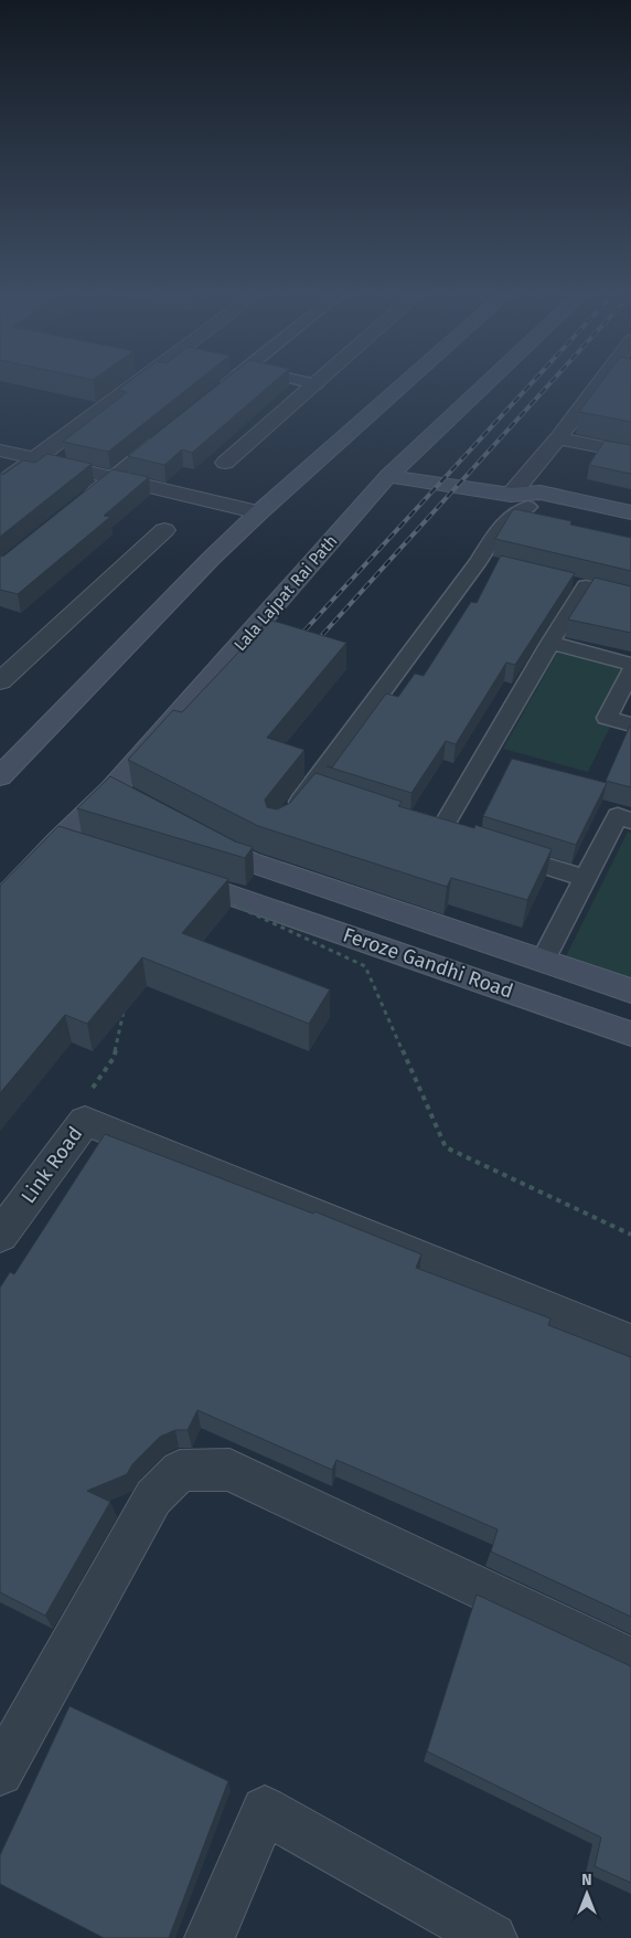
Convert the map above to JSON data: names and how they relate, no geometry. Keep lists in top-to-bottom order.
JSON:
{
  "streets": {
    "main road": ["Lala Lajpat Rai Path", "Feroze Gandhi Road"],
    "street": ["Link Road"]
  },
  "north": "top"
}
